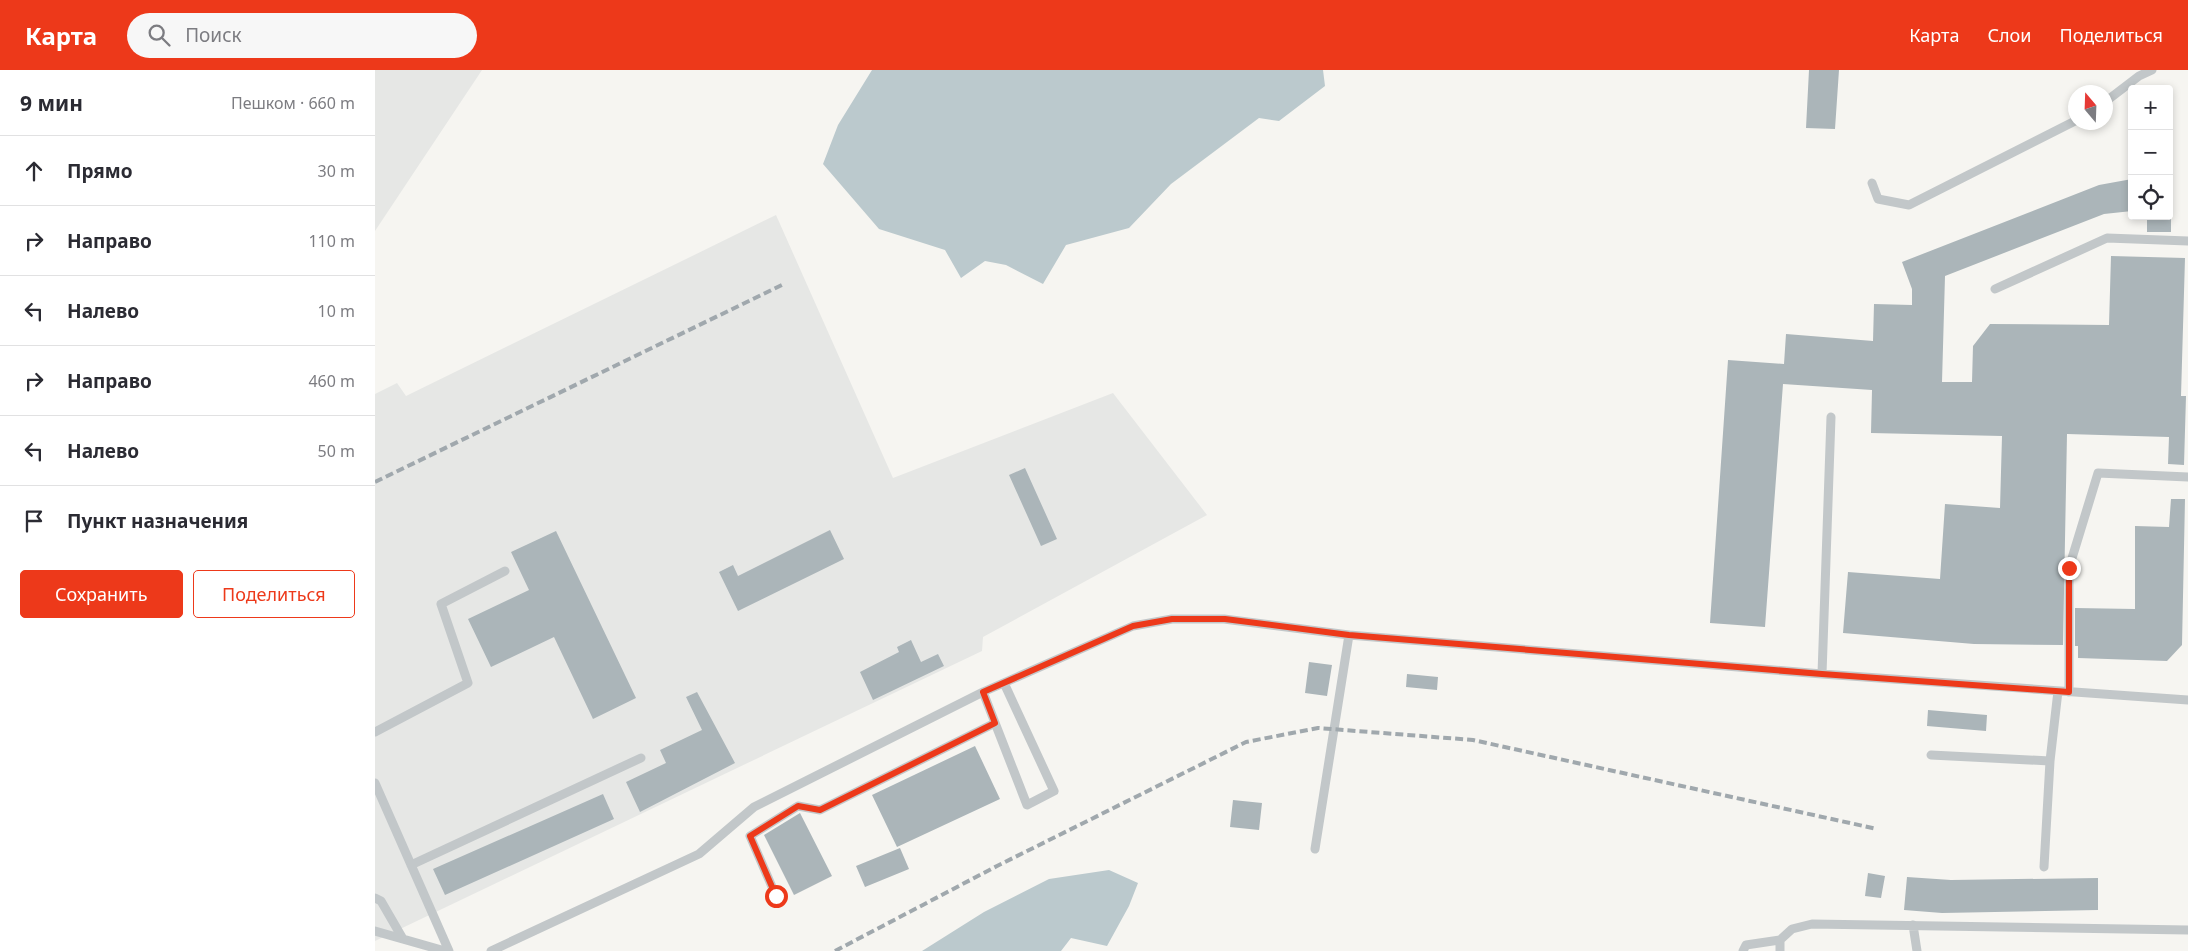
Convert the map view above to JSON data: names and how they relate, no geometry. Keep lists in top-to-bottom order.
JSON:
{
  "north": "top",
  "page": {
    "header": "Карта",
    "search": "Поиск",
    "nav": ["Карта", "Слои", "Поделиться"],
    "heading": ["9 мин", "Пешком · 660 m"],
    "map_buttons": ["+", "−"],
    "list": [
      ["Прямо", "30 m"],
      ["Направо", "110 m"],
      ["Налево", "10 m"],
      ["Направо", "460 m"],
      ["Налево", "50 m"],
      "Пункт назначения"
    ],
    "buttons": ["Сохранить", "Поделиться"]
  }
}
